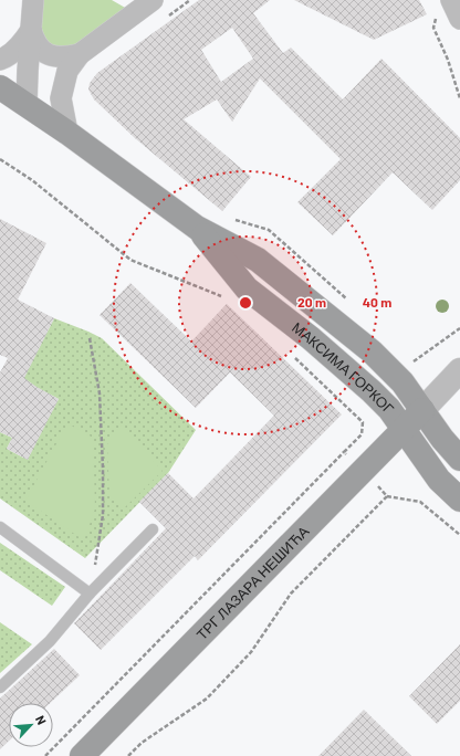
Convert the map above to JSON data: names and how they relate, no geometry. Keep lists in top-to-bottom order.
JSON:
{
  "streets": {
    "main road": ["МАКСИМА ГОРКОГ", "ТРГ ЛАЗАРА НЕШИЋА"]
  },
  "crossings": [
    ["МАКСИМА ГОРКОГ", "ТРГ ЛАЗАРА НЕШИЋА"]
  ],
  "north": "top right",
  "rings": ["20 m", "40 m"]
}
